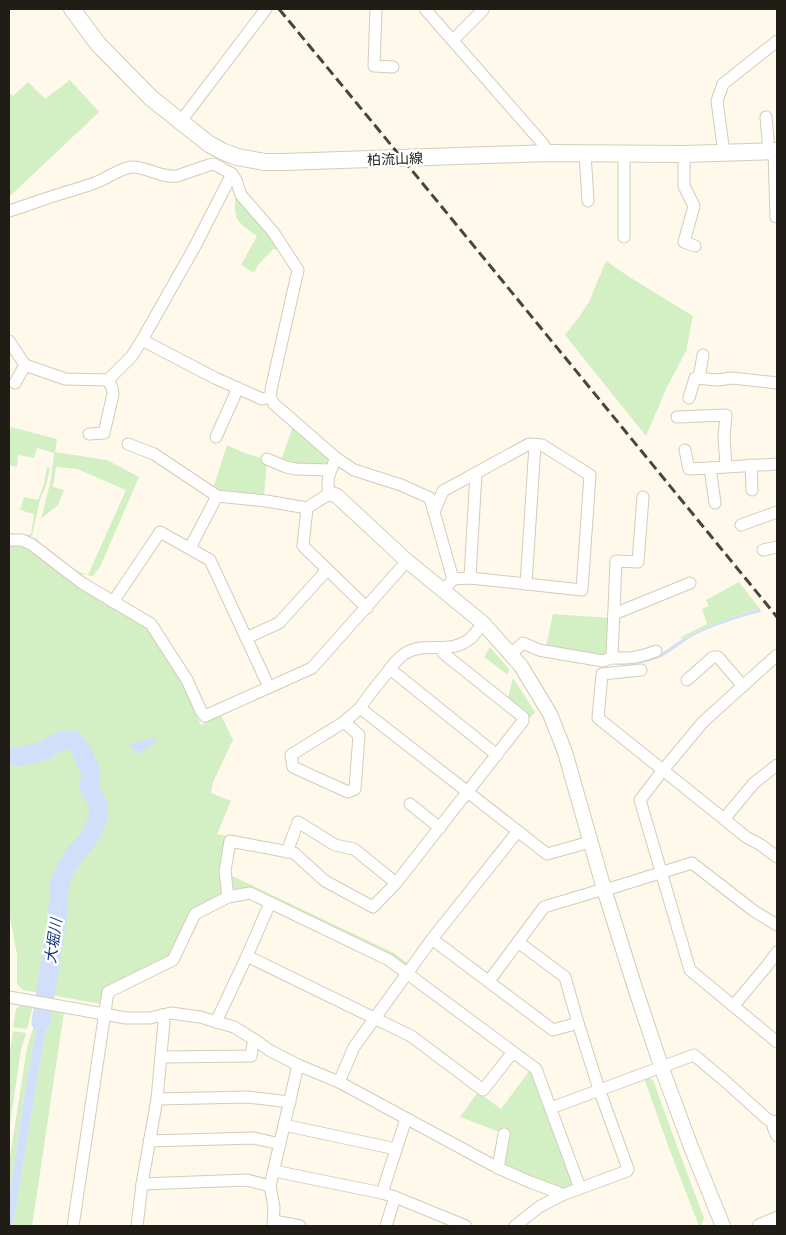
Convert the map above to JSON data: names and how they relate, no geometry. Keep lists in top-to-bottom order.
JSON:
{
  "streets": {
    "main road": ["柏流山線"]
  },
  "water": ["大堀川"]
}
